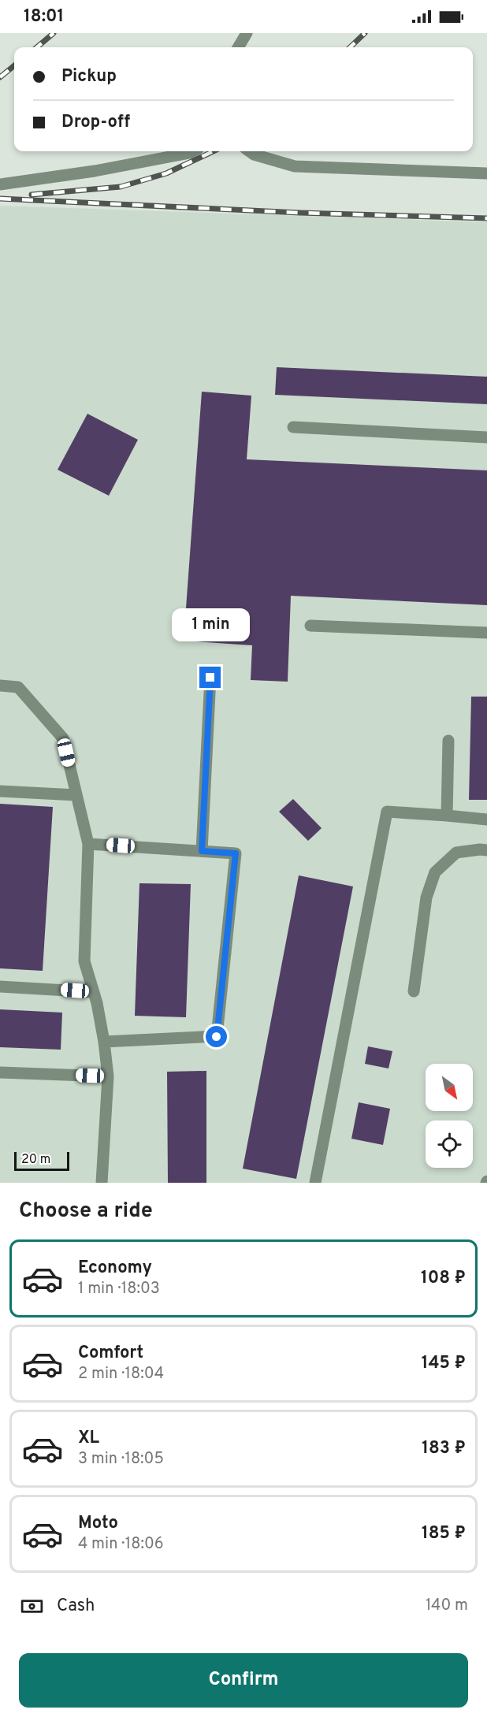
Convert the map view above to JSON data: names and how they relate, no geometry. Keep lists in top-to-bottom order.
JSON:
{
  "scale_bar": "20 m",
  "north": "bottom right",
  "page": {
    "status": "18:01",
    "banner": ["Pickup", "Drop-off"],
    "bubble": "1 min",
    "scale": "20 m",
    "heading": "Choose a ride",
    "list": [
      {
        "name": "Economy",
        "note": "1 min · 18:03",
        "value": "108 ₽"
      },
      {
        "name": "Comfort",
        "note": "2 min · 18:04",
        "value": "145 ₽"
      },
      {
        "name": "XL",
        "note": "3 min · 18:05",
        "value": "183 ₽"
      },
      {
        "name": "Moto",
        "note": "4 min · 18:06",
        "value": "185 ₽"
      }
    ],
    "pay": ["Cash", "140 m"],
    "buttons": "Confirm"
  }
}
